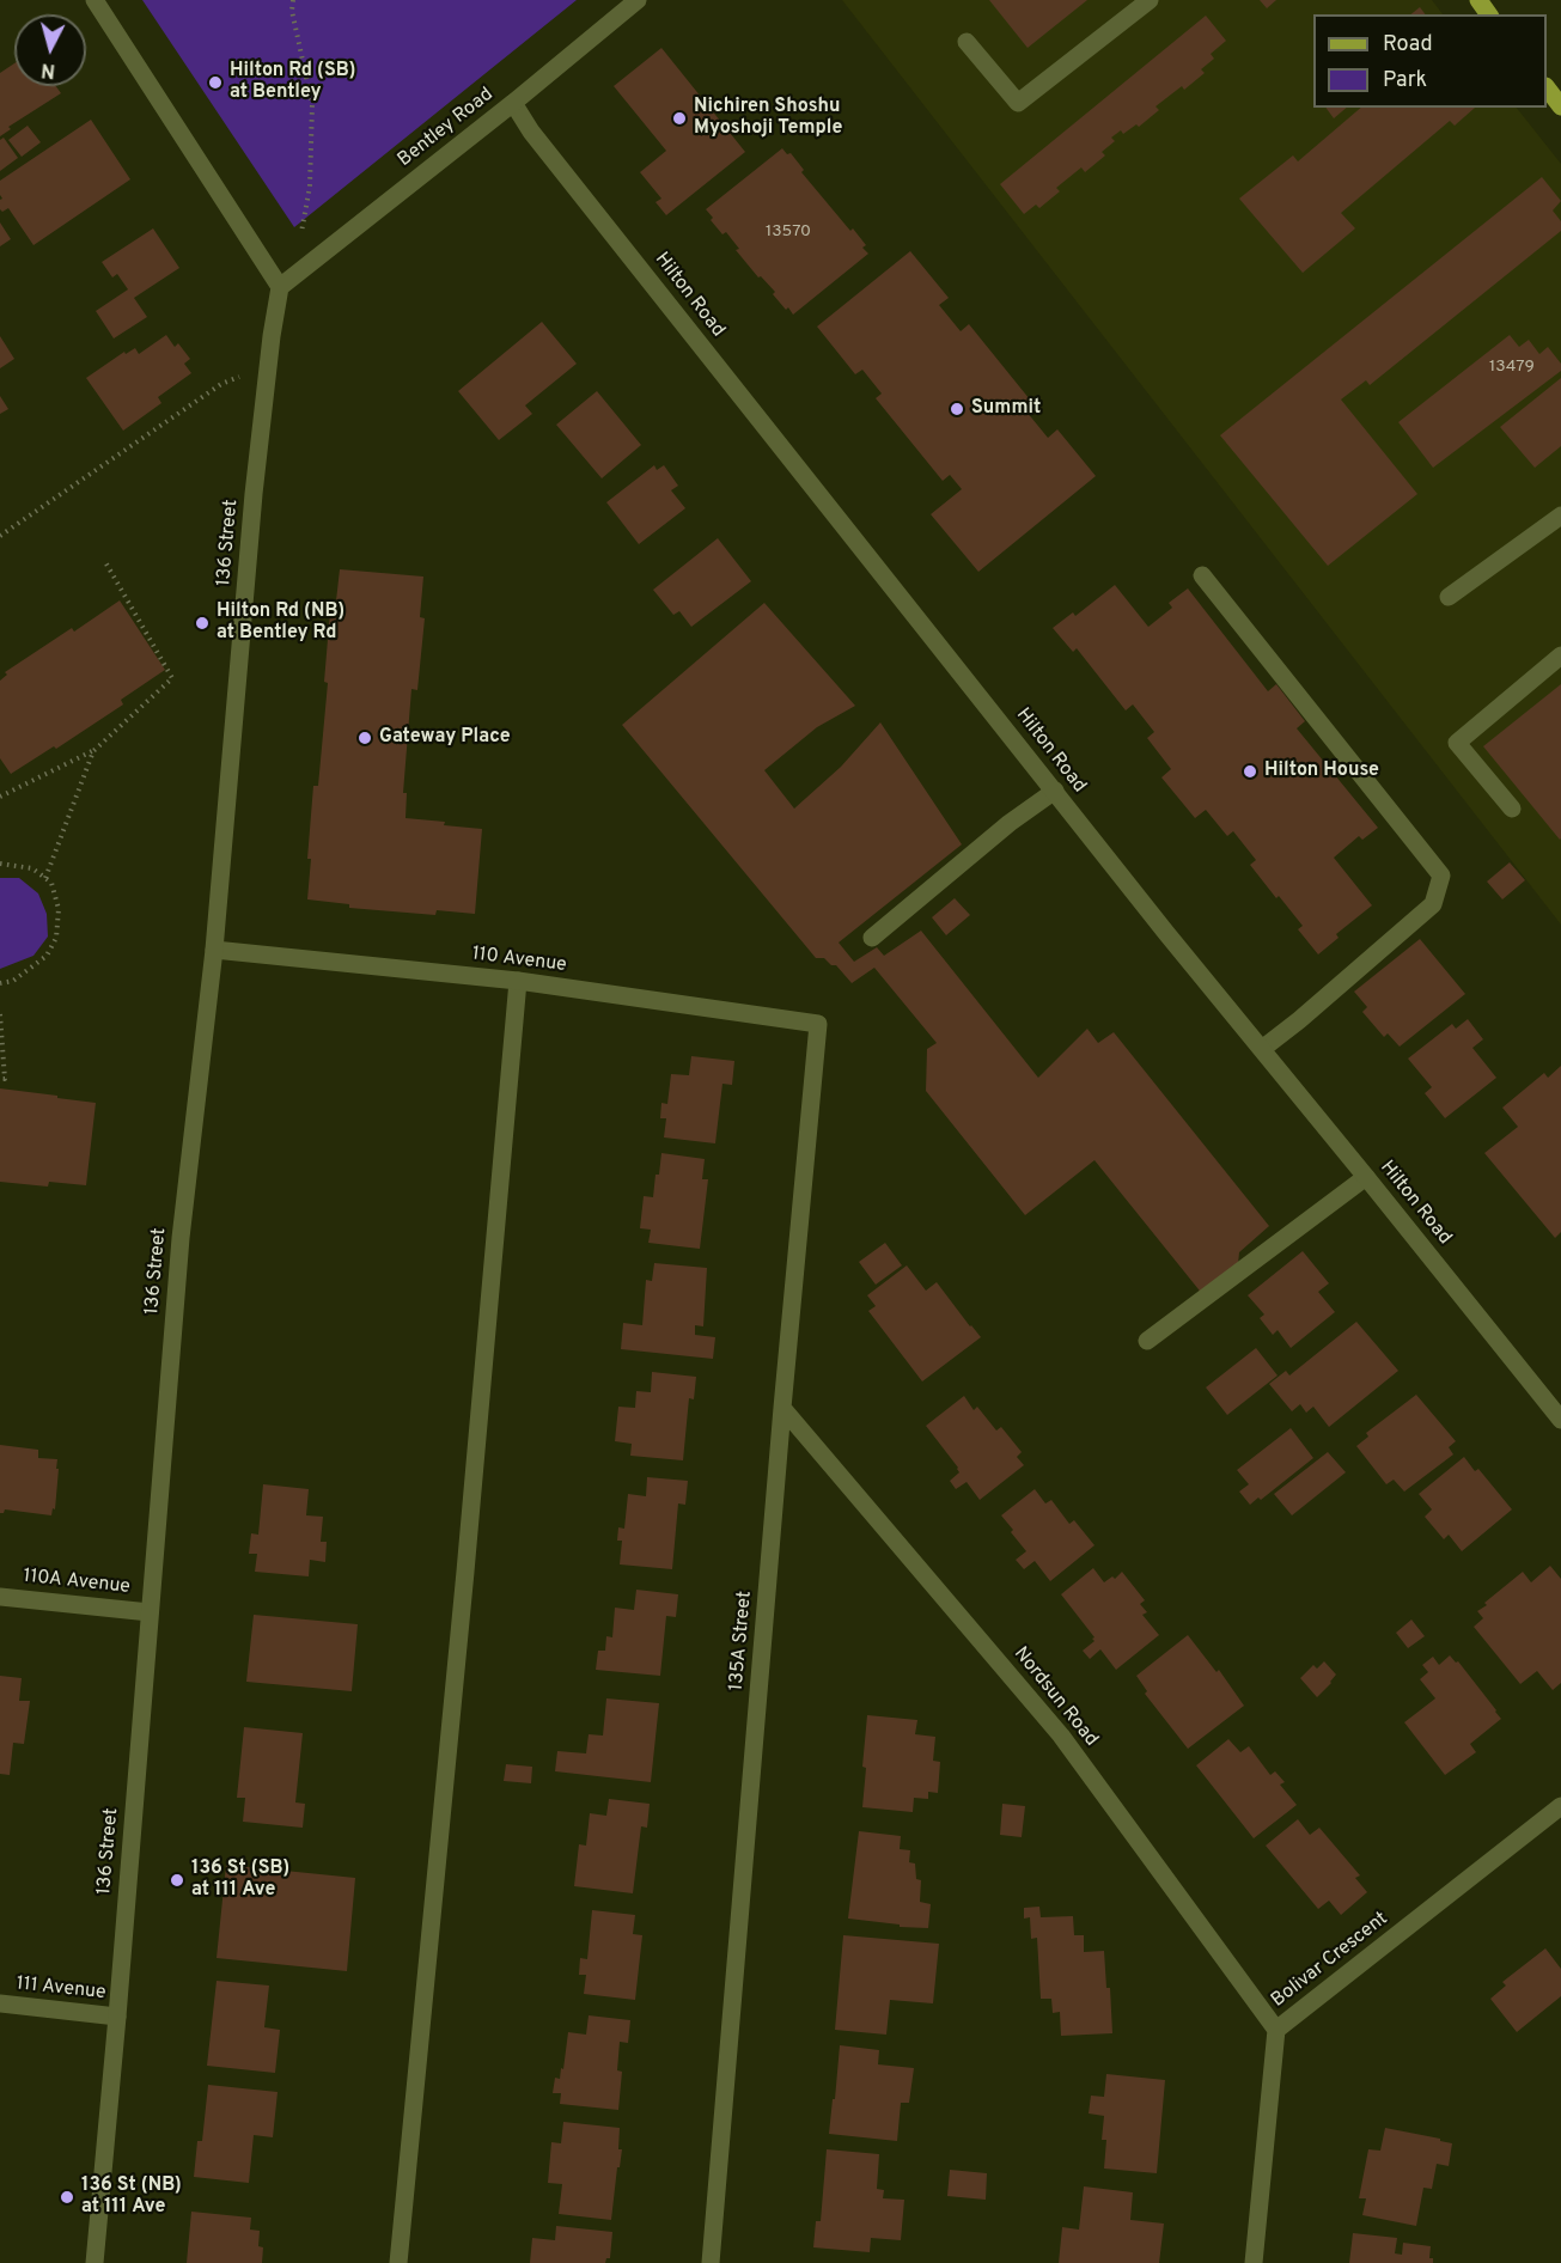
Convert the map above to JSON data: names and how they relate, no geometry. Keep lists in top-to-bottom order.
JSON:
{
  "streets": {
    "street": [
      "Bentley Road",
      "Hilton Road",
      "136 Street",
      "110 Avenue",
      "110A Avenue",
      "135A Street",
      "Nordsun Road",
      "Bolivar Crescent",
      "111 Avenue"
    ]
  },
  "crossings": [
    ["Bentley Road", "Hilton Road"],
    ["Bentley Road", "136 Street"],
    ["136 Street", "110 Avenue"],
    ["136 Street", "110A Avenue"],
    ["136 Street", "111 Avenue"],
    ["110 Avenue", "135A Street"],
    ["135A Street", "Nordsun Road"],
    ["Nordsun Road", "Bolivar Crescent"]
  ],
  "places": [
    "Hilton Rd (SB) at Bentley",
    "Nichiren Shoshu Myoshoji Temple",
    "Summit",
    "Hilton Rd (NB) at Bentley Rd",
    "Gateway Place",
    "Hilton House",
    "136 St (SB) at 111 Ave",
    "136 St (NB) at 111 Ave"
  ],
  "house_numbers": ["13570", "13479"],
  "legend": ["Road", "Park"],
  "north": "bottom"
}
